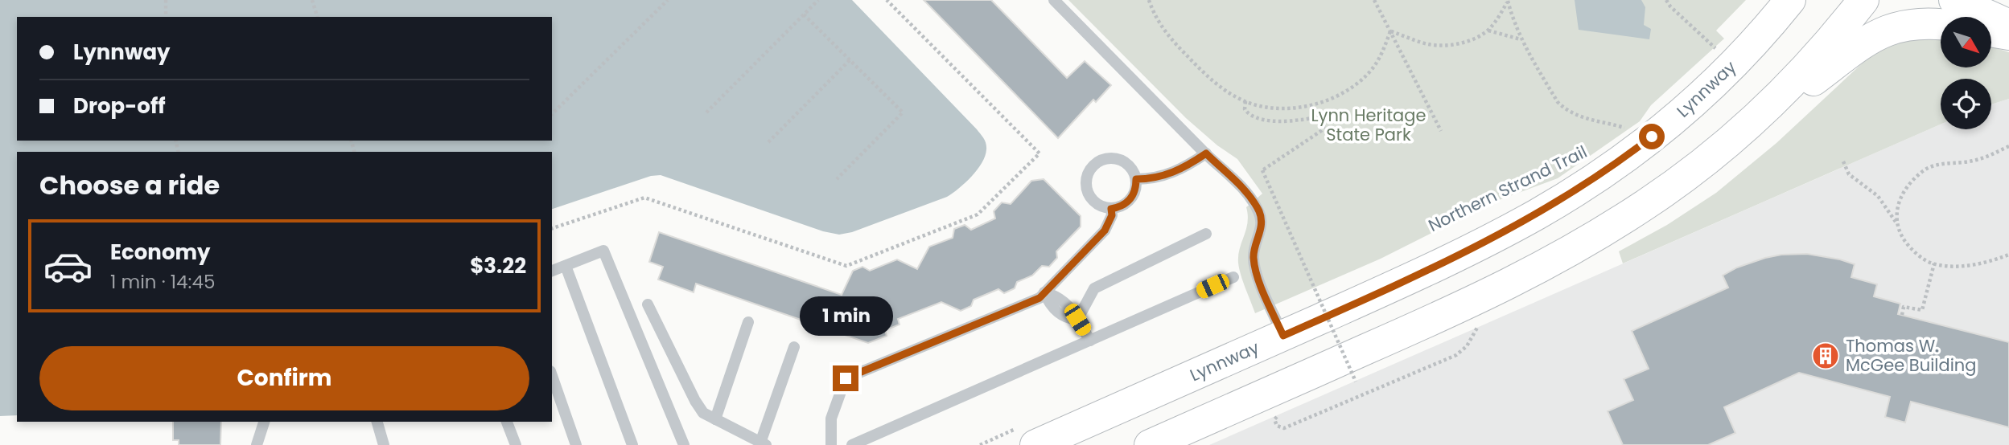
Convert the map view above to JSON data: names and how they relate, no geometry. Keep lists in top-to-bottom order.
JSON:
{
  "streets": {
    "main road": ["Lynnway"]
  },
  "parks": ["Lynn Heritage State Park"],
  "places": {
    "building": ["Thomas W. McGee Building"]
  },
  "north": "bottom right",
  "page": {
    "banner": ["Lynnway", "Drop-off"],
    "heading": "Choose a ride",
    "list": [
      {
        "name": "Economy",
        "note": "1 min · 14:45",
        "value": "$3.22"
      }
    ],
    "bubble": "1 min",
    "buttons": "Confirm"
  }
}
